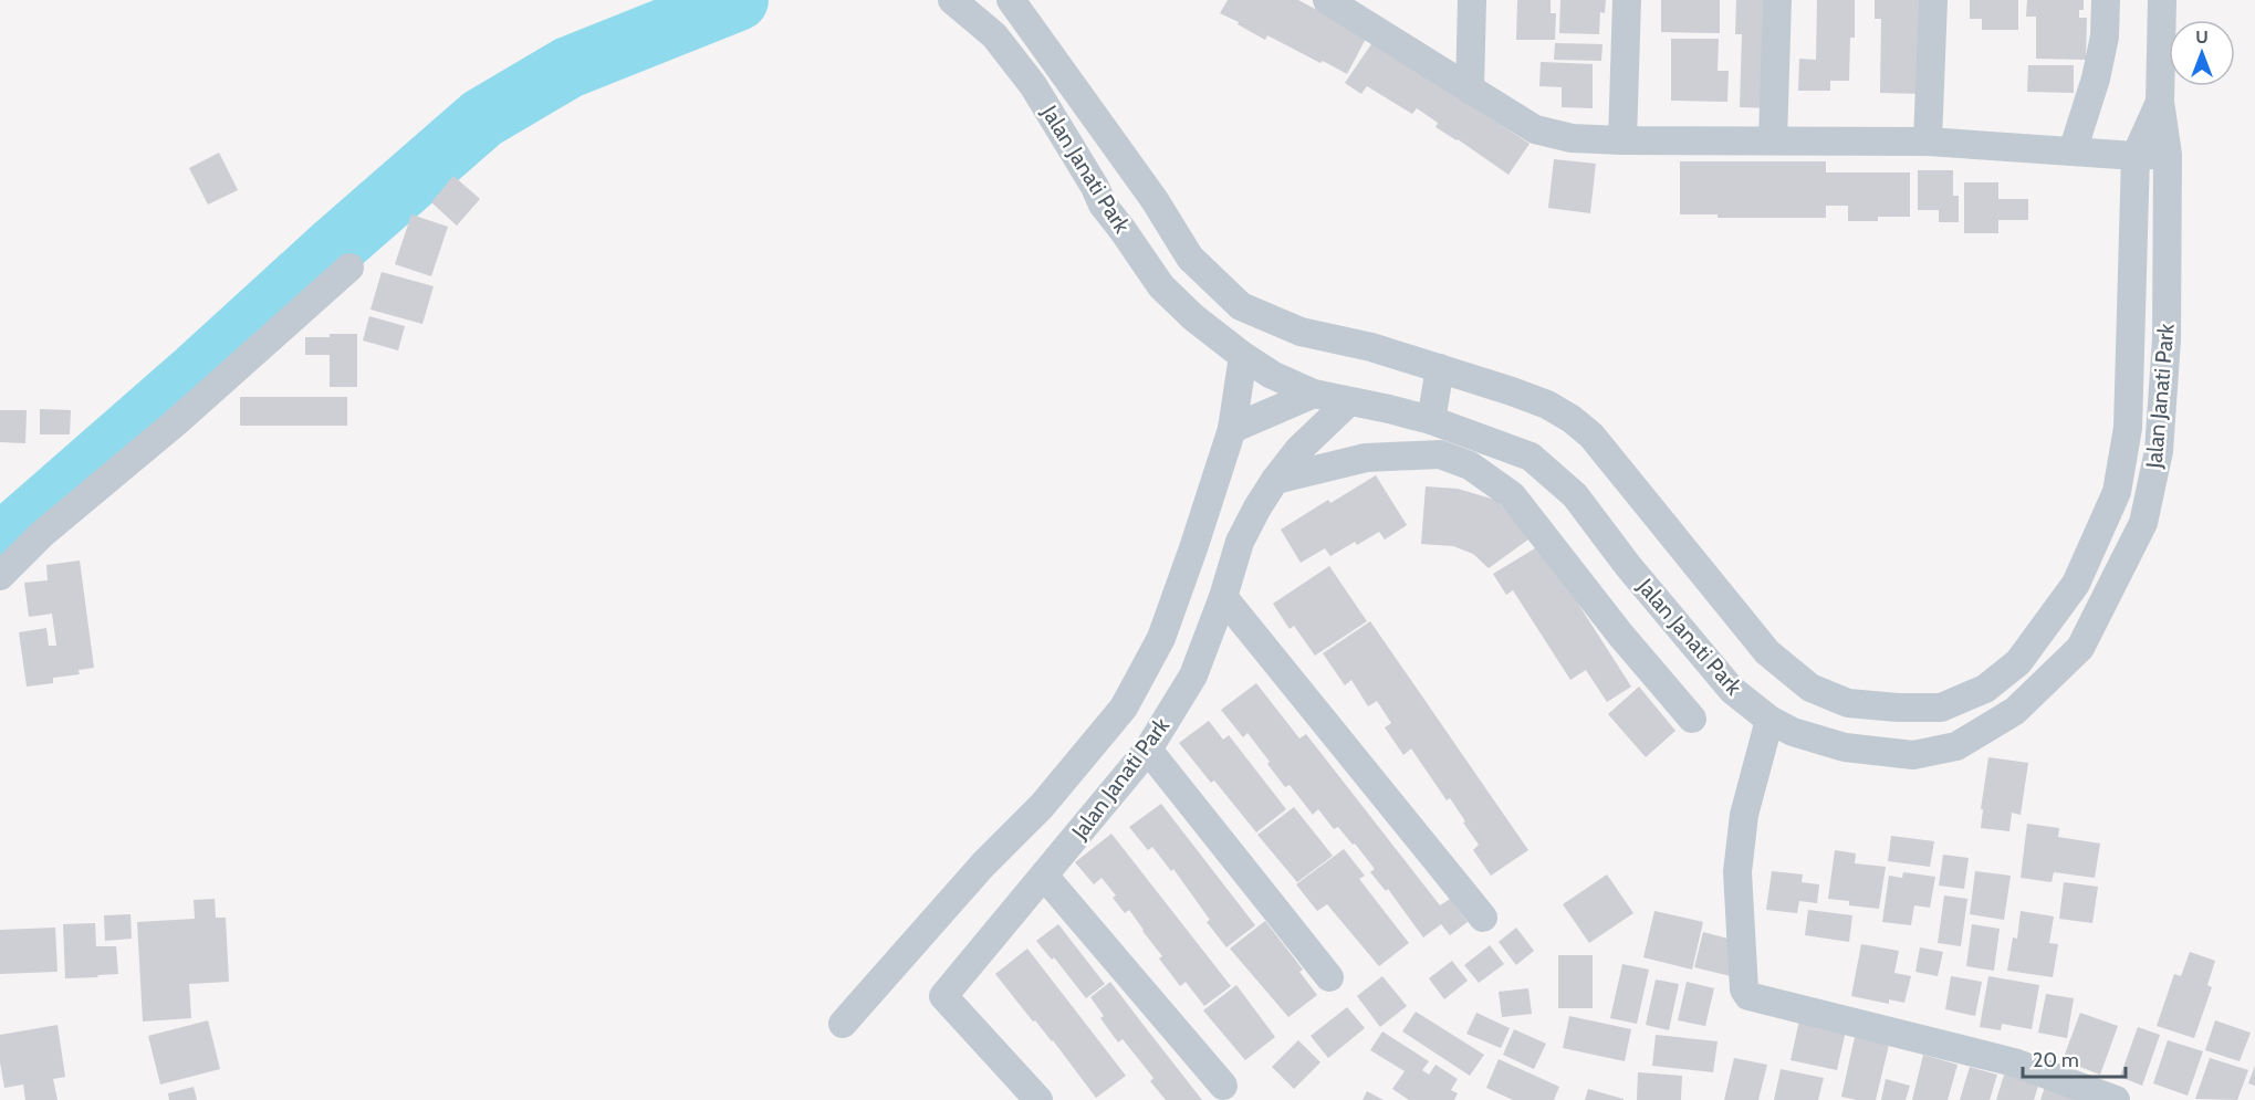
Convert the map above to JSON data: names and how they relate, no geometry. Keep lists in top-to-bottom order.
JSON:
{
  "streets": {
    "street": ["Jalan Janati Park"]
  },
  "scale_bar": "20 m",
  "north": "top"
}
